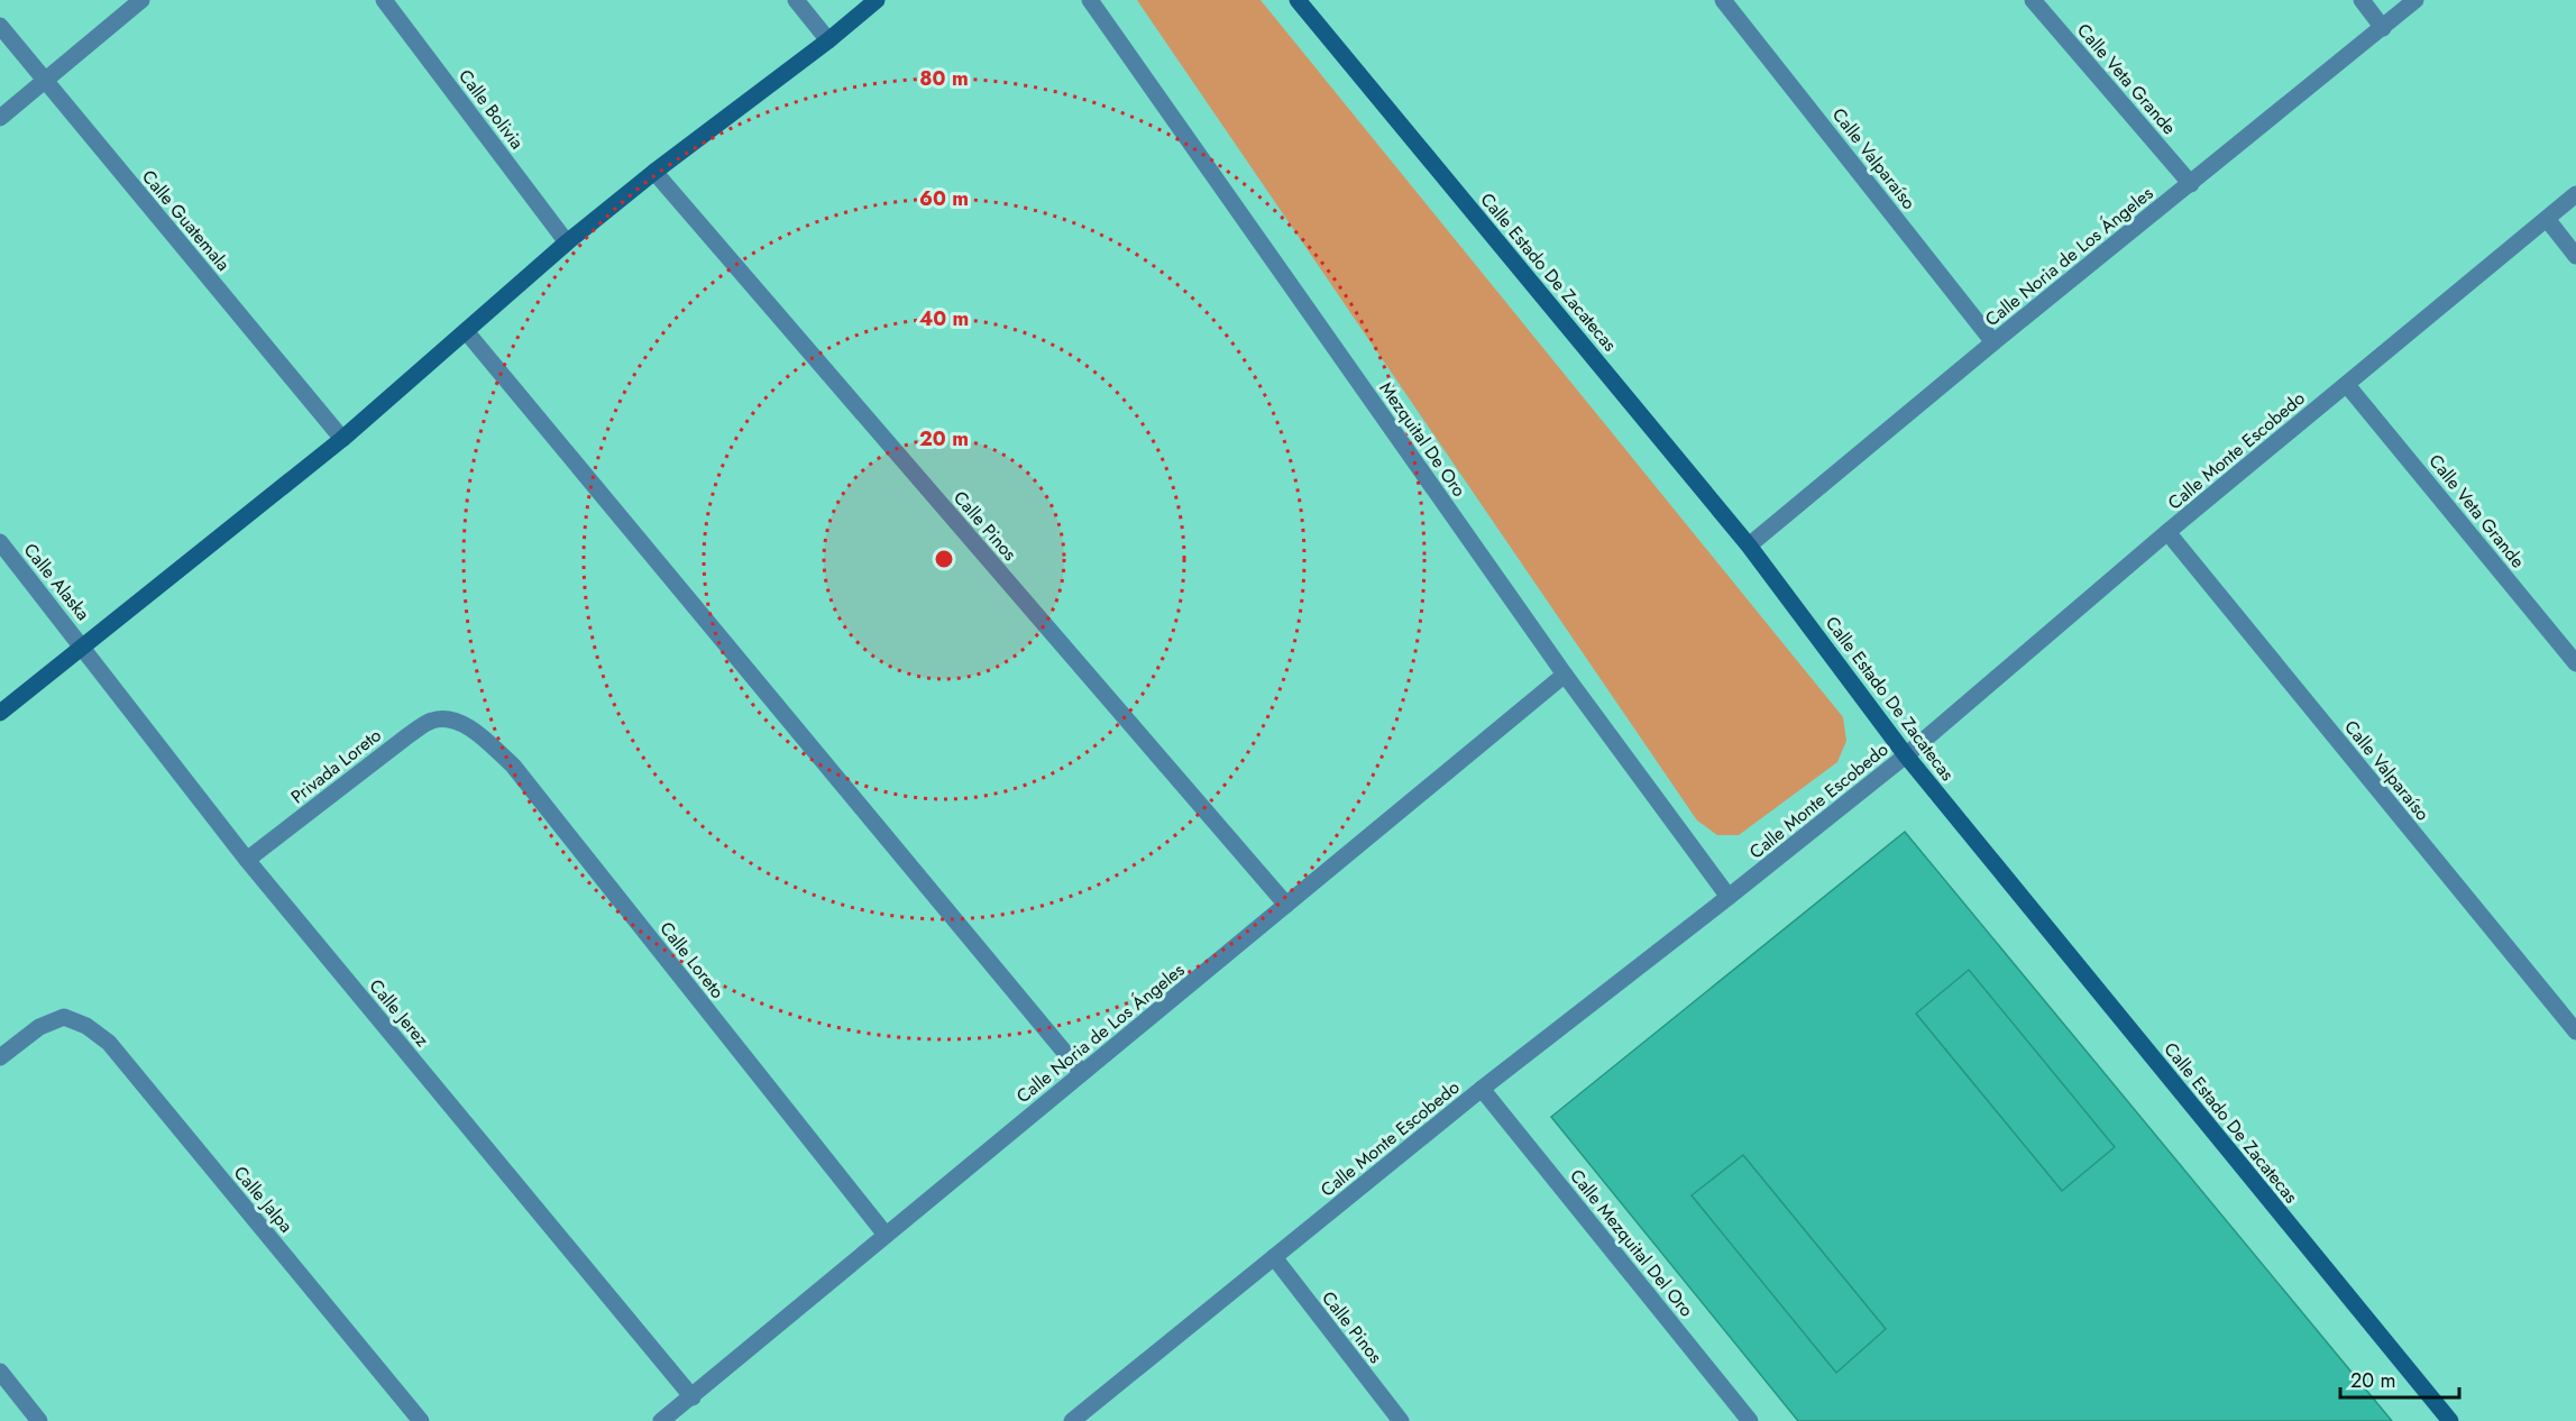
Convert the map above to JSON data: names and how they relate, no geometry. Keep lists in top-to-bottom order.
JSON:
{
  "streets": {
    "street": [
      "Calle Veta Grande",
      "Calle Bolivia",
      "Calle Valparaíso",
      "Calle Guatemala",
      "Calle Noria de Los Ángeles",
      "Calle Estado De Zacatecas",
      "Mezquital De Oro",
      "Calle Monte Escobedo",
      "Calle Pinos",
      "Calle Alaska",
      "Privada Loreto",
      "Calle Loreto",
      "Calle Jerez",
      "Calle Jalpa",
      "Calle Mezquital Del Oro"
    ]
  },
  "crossings": [
    ["Calle Veta Grande", "Calle Noria de Los Ángeles"],
    ["Calle Veta Grande", "Calle Monte Escobedo"],
    ["Calle Valparaíso", "Calle Noria de Los Ángeles"],
    ["Calle Valparaíso", "Calle Monte Escobedo"],
    ["Calle Noria de Los Ángeles", "Calle Estado De Zacatecas"],
    ["Calle Noria de Los Ángeles", "Mezquital De Oro"],
    ["Calle Noria de Los Ángeles", "Calle Pinos"],
    ["Calle Noria de Los Ángeles", "Calle Loreto"],
    ["Calle Noria de Los Ángeles", "Calle Jerez"],
    ["Calle Estado De Zacatecas", "Calle Monte Escobedo"],
    ["Mezquital De Oro", "Calle Monte Escobedo"],
    ["Calle Monte Escobedo", "Calle Pinos"],
    ["Calle Monte Escobedo", "Calle Mezquital Del Oro"],
    ["Calle Alaska", "Calle Jerez"],
    ["Privada Loreto", "Calle Loreto"],
    ["Privada Loreto", "Calle Jerez"]
  ],
  "scale_bar": "20 m",
  "rings": [
    "80 m",
    "60 m",
    "40 m",
    "20 m"
  ]
}
